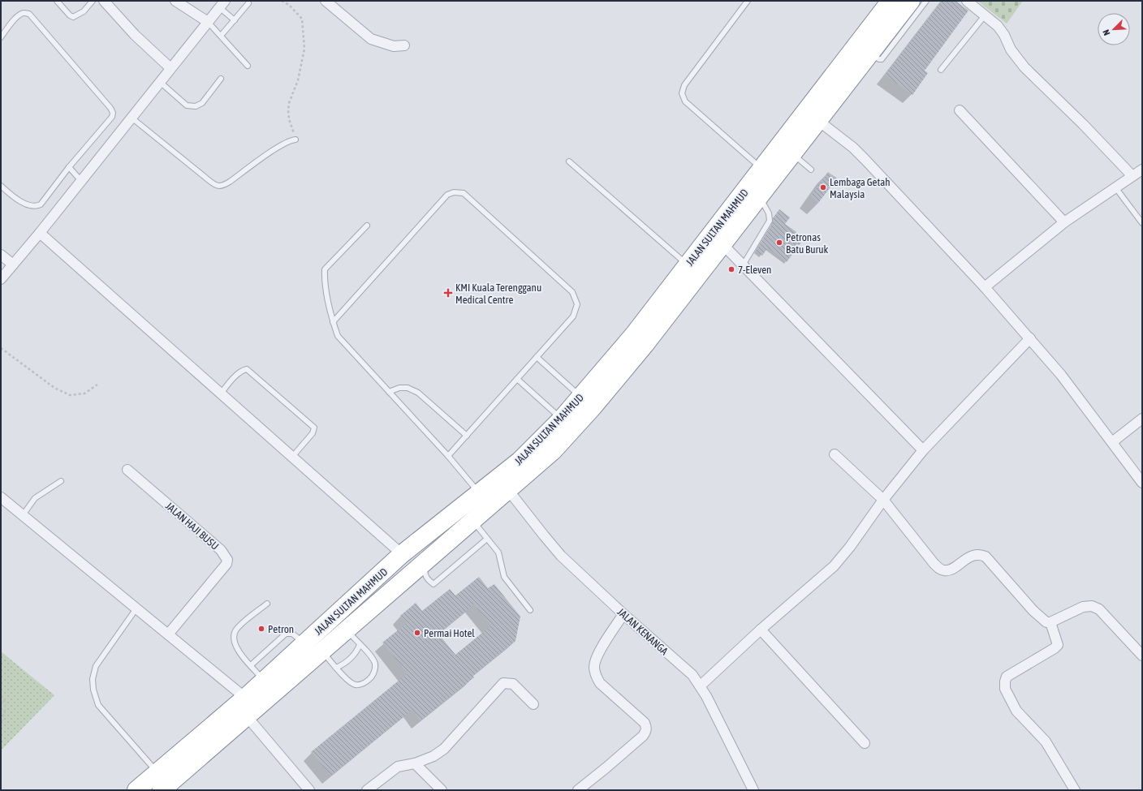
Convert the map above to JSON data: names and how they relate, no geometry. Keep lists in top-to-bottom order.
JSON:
{
  "streets": {
    "highway": ["JALAN SULTAN MAHMUD"],
    "street": ["JALAN HAJI BUSU", "JALAN KENANGA"]
  },
  "crossings": [
    ["JALAN SULTAN MAHMUD", "JALAN KENANGA"]
  ],
  "places": {
    "other": [
      "Lembaga Getah Malaysia",
      "Petronas Batu Buruk",
      "7-Eleven",
      "Petron",
      "Permai Hotel"
    ],
    "health": ["KMI Kuala Terengganu Medical Centre"]
  },
  "north": "bottom left"
}
